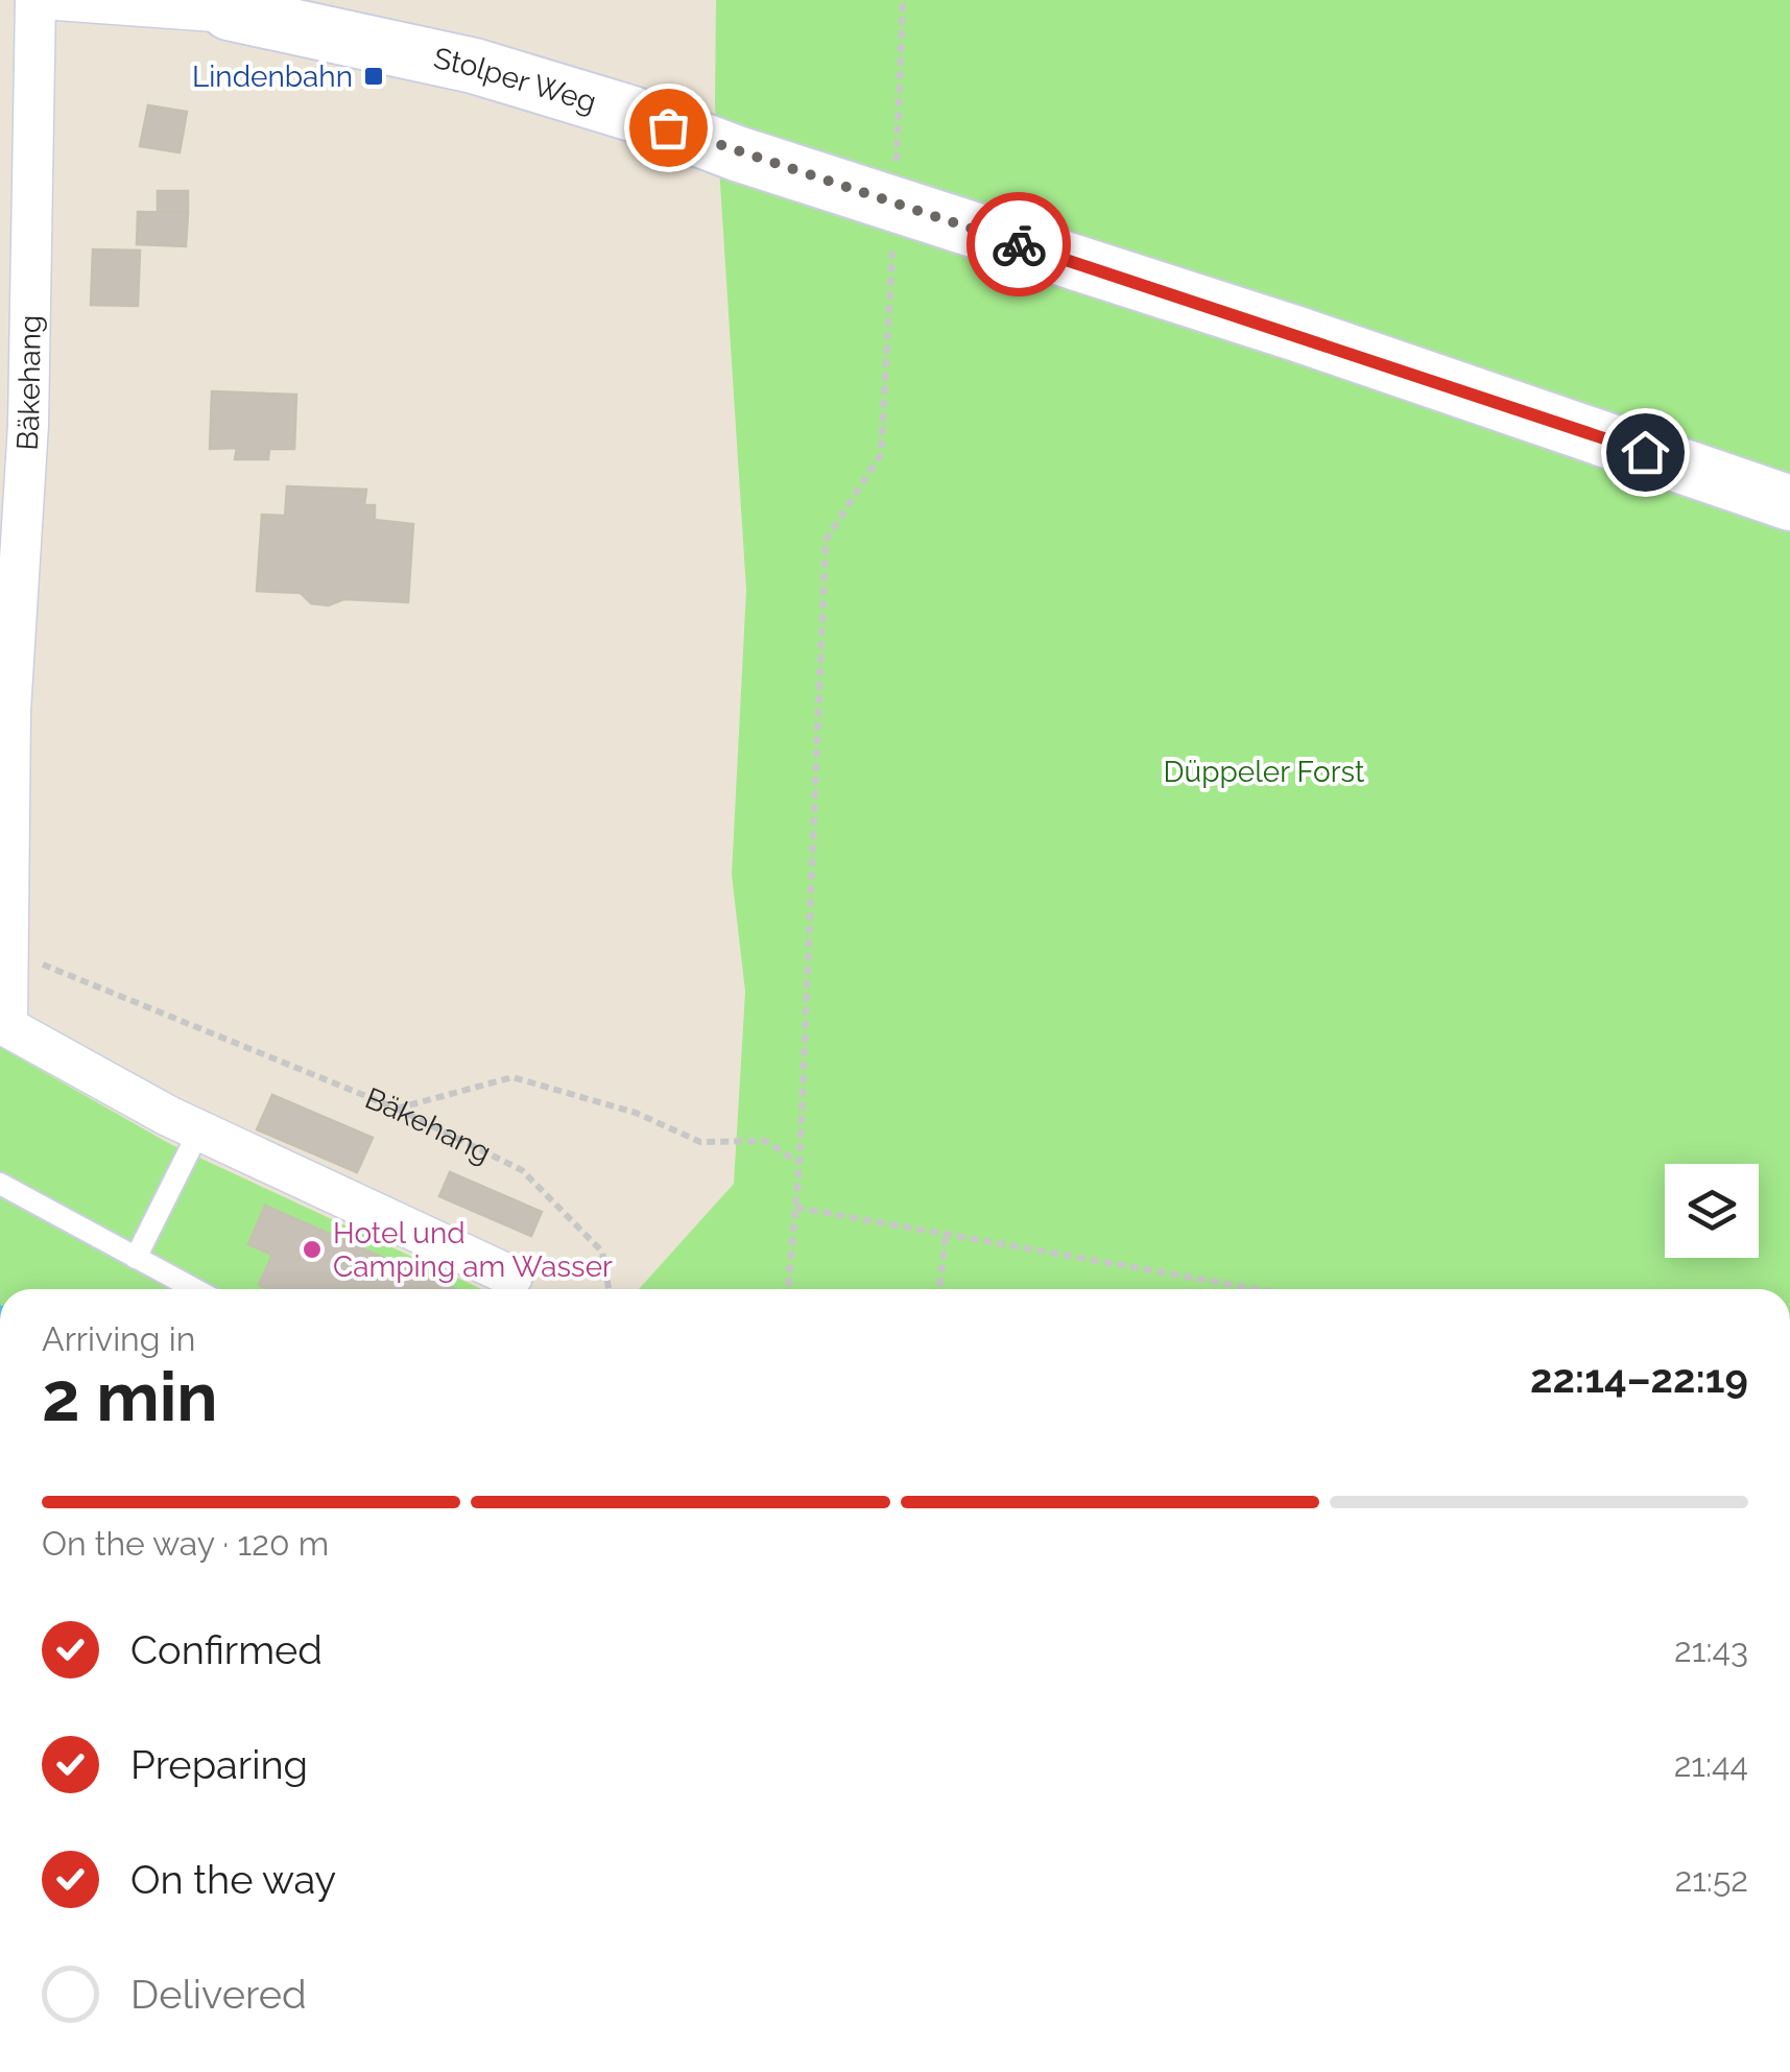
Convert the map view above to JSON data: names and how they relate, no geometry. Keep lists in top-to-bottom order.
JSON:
{
  "streets": {
    "street": ["Stolper Weg", "Bäkehang"]
  },
  "parks": ["Düppeler Forst"],
  "places": {
    "transit": ["Lindenbahn"],
    "other": ["Hotel und Camping am Wasser"]
  },
  "page": {
    "heading": ["2 min", "Arriving in", "22:14–22:19"],
    "bar": "On the way · 120 m",
    "list": [
      ["Confirmed", "21:43"],
      ["Preparing", "21:44"],
      ["On the way", "21:52"],
      "Delivered"
    ]
  }
}
